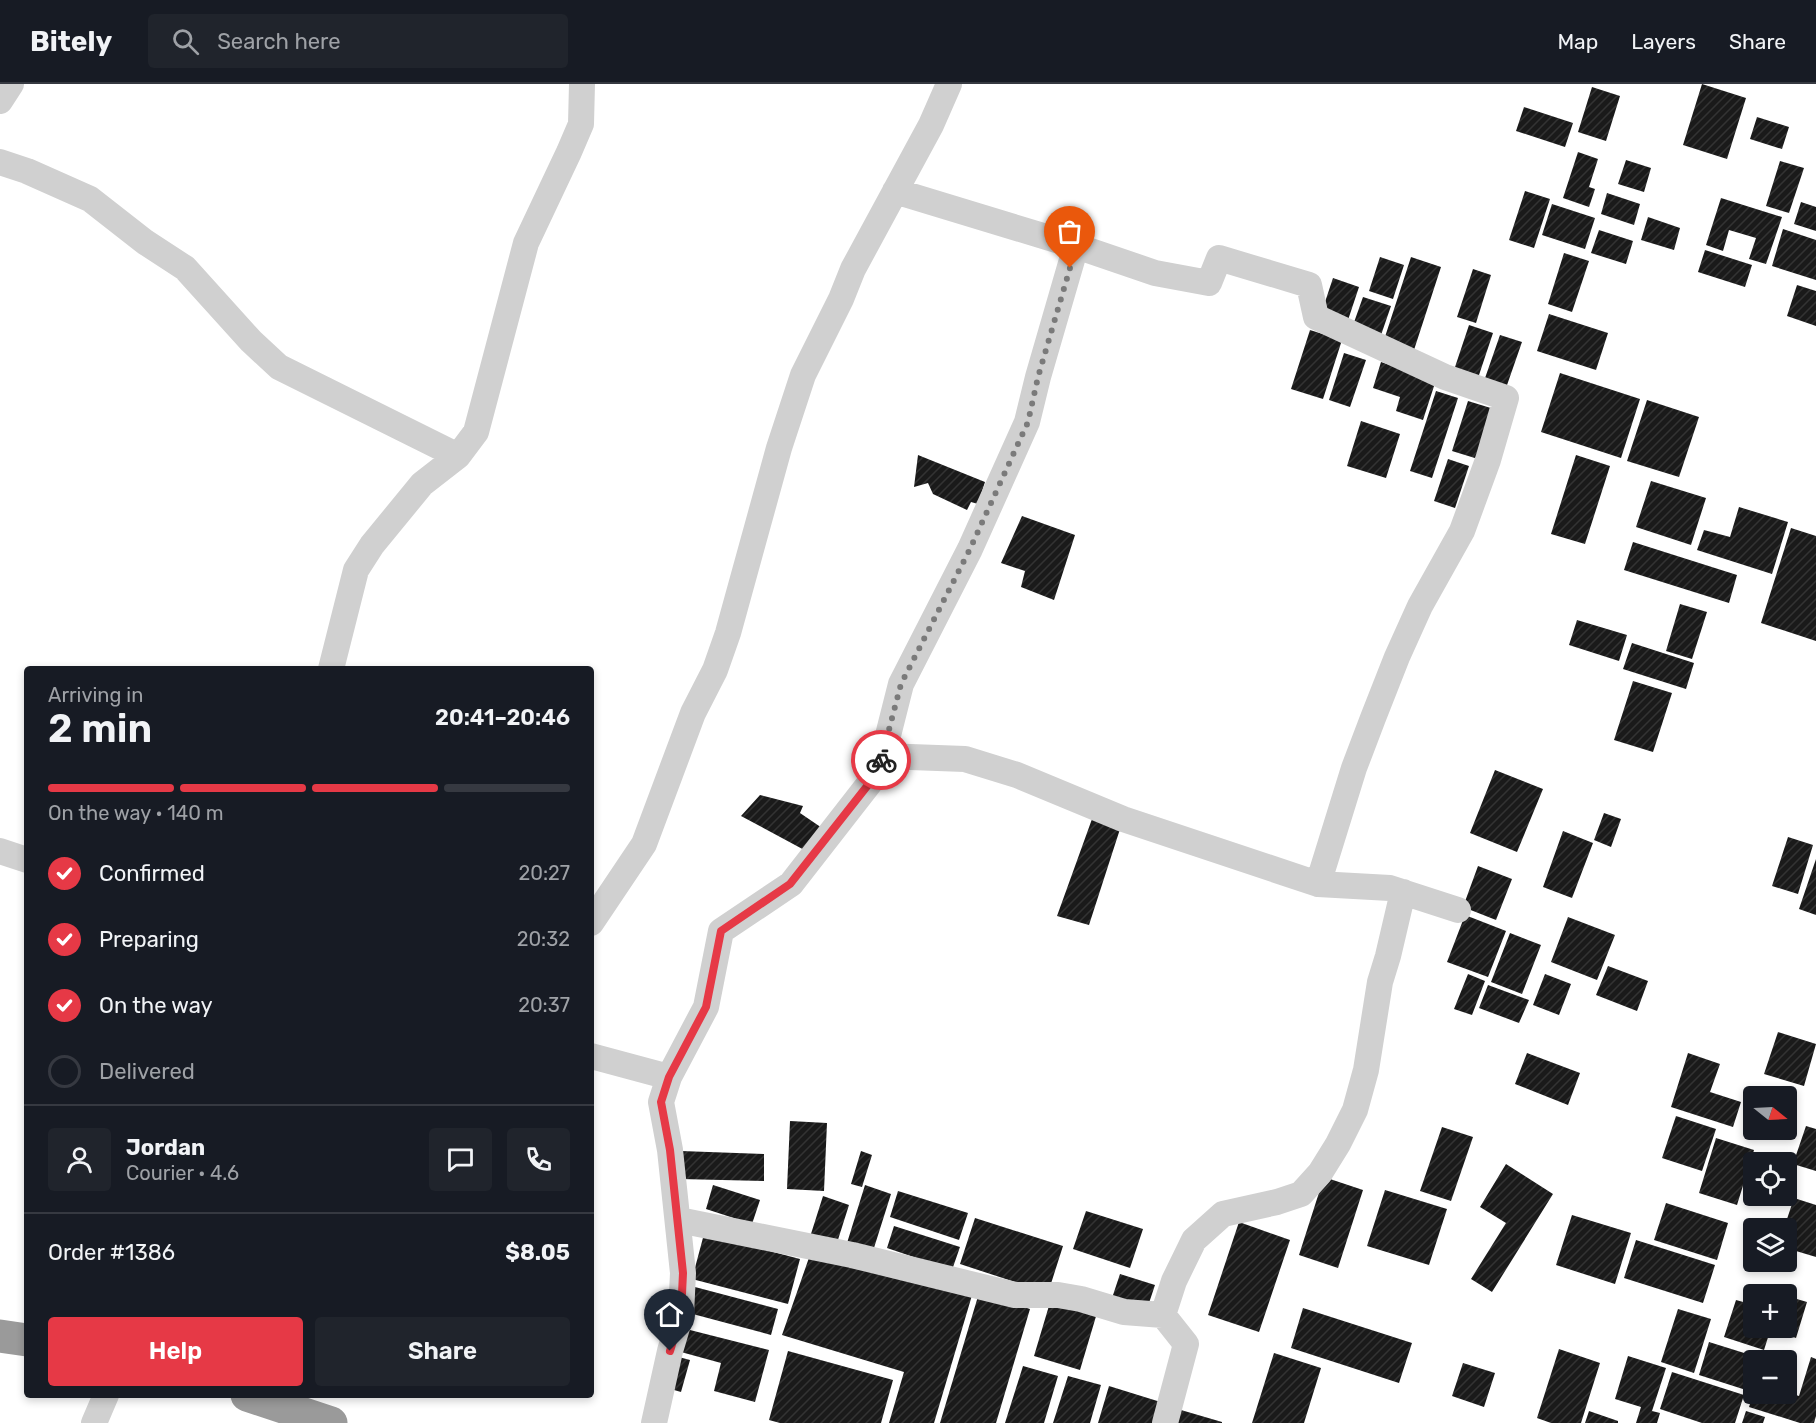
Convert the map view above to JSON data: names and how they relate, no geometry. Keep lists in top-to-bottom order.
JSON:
{
  "north": "right",
  "page": {
    "header": "Bitely",
    "search": "Search here",
    "nav": ["Map", "Layers", "Share"],
    "heading": ["2 min", "Arriving in", "20:41–20:46"],
    "panel": [
      "Jordan",
      "Courier · 4.6",
      "Order #1386",
      "$8.05"
    ],
    "bar": "On the way · 140 m",
    "list": [
      ["Confirmed", "20:27"],
      ["Preparing", "20:32"],
      ["On the way", "20:37"],
      "Delivered"
    ],
    "map_buttons": ["+", "−"],
    "buttons": ["Help", "Share"]
  }
}
